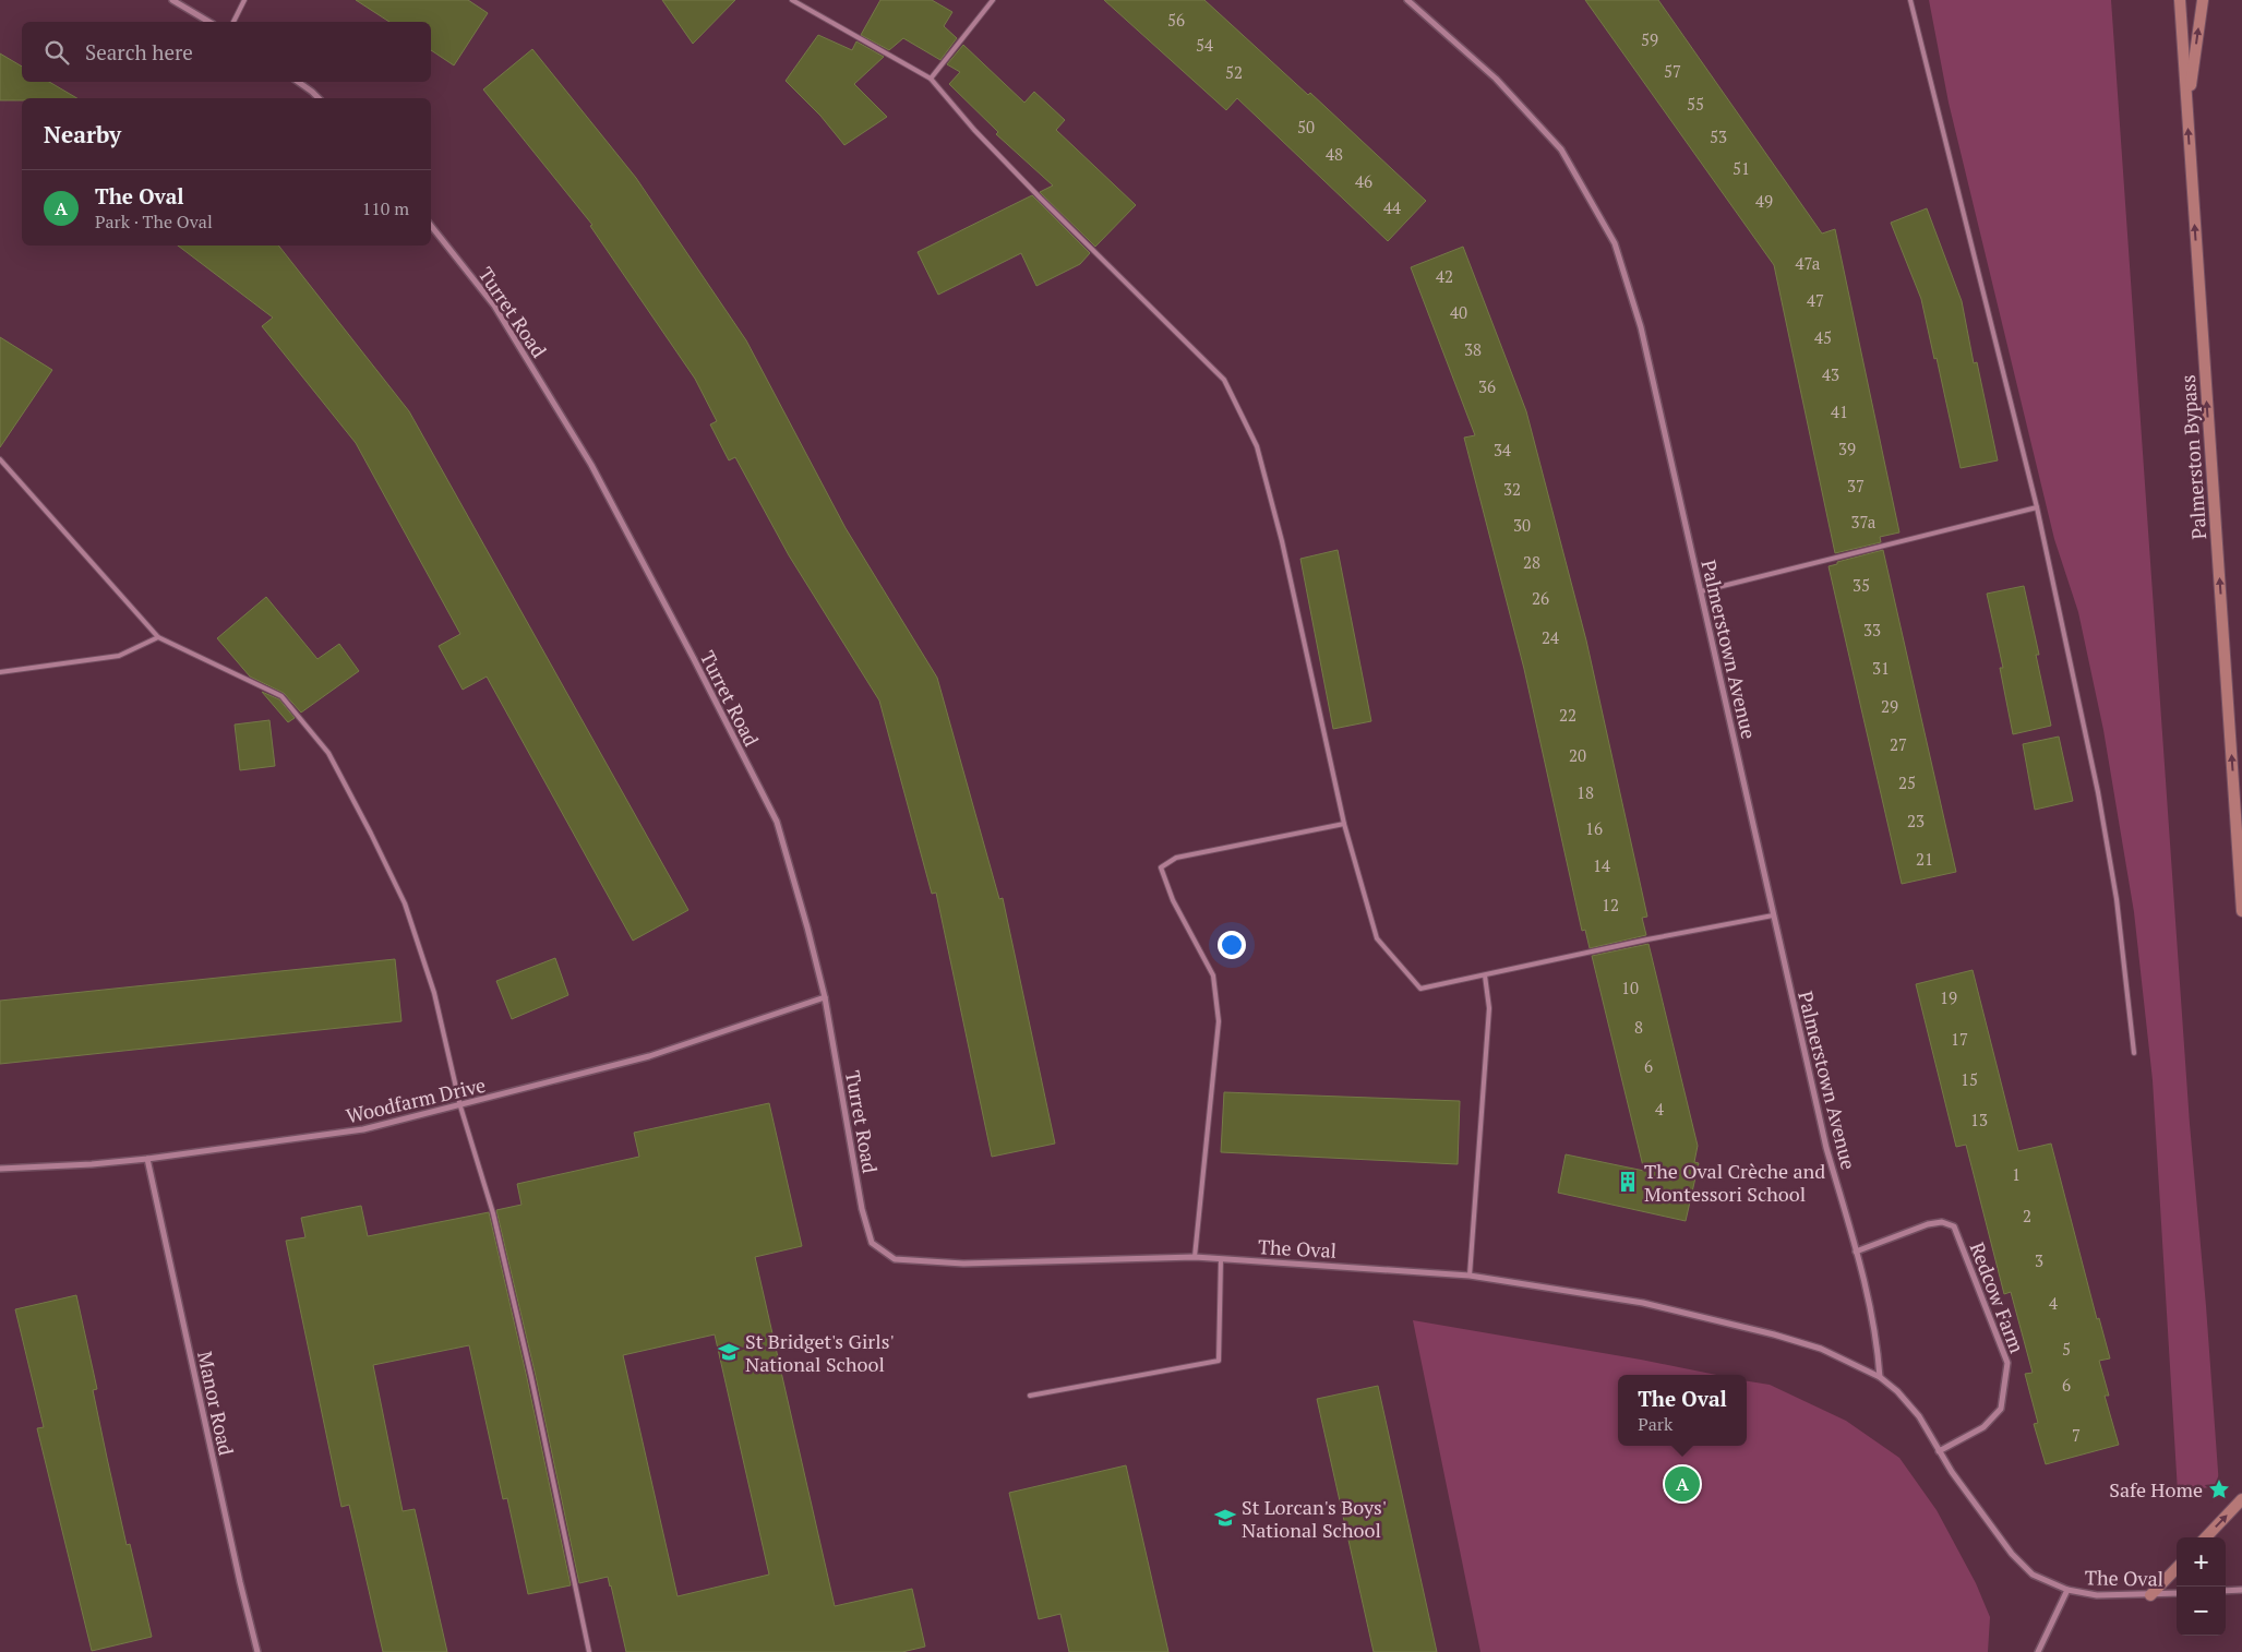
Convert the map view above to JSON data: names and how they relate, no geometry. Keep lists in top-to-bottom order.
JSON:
{
  "streets": {
    "main road": ["Palmerston Bypass"],
    "street": [
      "Turret Road",
      "Palmerstown Avenue",
      "Woodfarm Drive",
      "The Oval",
      "Redcow Farm",
      "Manor Road"
    ]
  },
  "crossings": [
    ["Turret Road", "Woodfarm Drive"],
    ["Turret Road", "The Oval"],
    ["Palmerstown Avenue", "The Oval"],
    ["Palmerstown Avenue", "Redcow Farm"],
    ["Woodfarm Drive", "Manor Road"],
    ["The Oval", "Redcow Farm"]
  ],
  "one_way": ["Palmerston Bypass"],
  "places": {
    "building": ["The Oval Crèche and Montessori School"],
    "school or university": ["St Bridget's Girls' National School", "St Lorcan's Boys' National School"],
    "place": ["Safe Home"]
  },
  "house_numbers": [
    "56",
    "59",
    "54",
    "57",
    "52",
    "55",
    "50",
    "53",
    "48",
    "51",
    "46",
    "49",
    "44",
    "47a",
    "42",
    "47",
    "40",
    "45",
    "38",
    "43",
    "36",
    "41",
    "39",
    "34",
    "37",
    "32",
    "37a",
    "30",
    "28",
    "35",
    "26",
    "33",
    "24",
    "31",
    "29",
    "22",
    "27",
    "20",
    "25",
    "18",
    "23",
    "16",
    "21",
    "14",
    "12",
    "10",
    "19",
    "8",
    "17",
    "6",
    "15",
    "4",
    "13",
    "1",
    "2",
    "3",
    "4",
    "5",
    "6",
    "7"
  ],
  "page": {
    "search": "Search here",
    "heading": "Nearby",
    "list": [
      {
        "mark": "A",
        "name": "The Oval",
        "note": "Park · The Oval",
        "value": "110 m"
      }
    ],
    "popup": ["The Oval", "Park"],
    "pins": "A",
    "map_buttons": ["+", "−"]
  }
}
